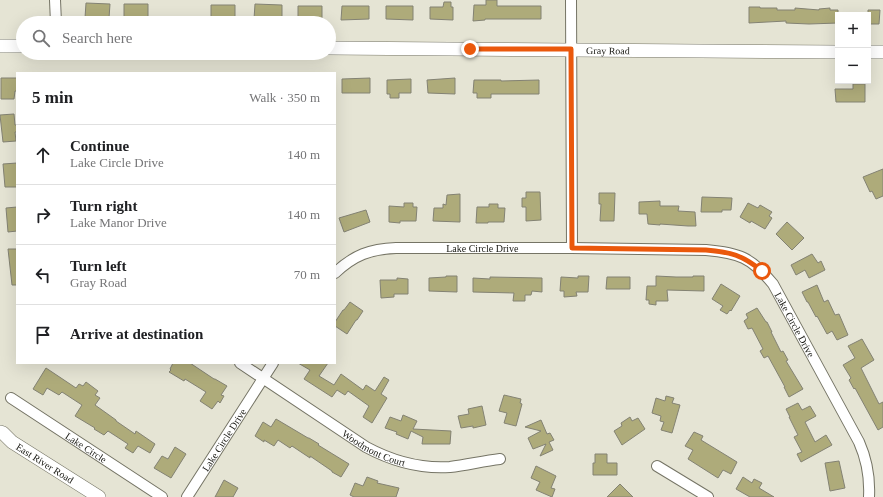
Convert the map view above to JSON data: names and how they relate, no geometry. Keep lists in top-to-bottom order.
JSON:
{
  "streets": {
    "street": [
      "Gray Road",
      "Lake Circle Drive",
      "Woodmont Court",
      "Lake Circle",
      "East River Road"
    ]
  },
  "crossings": [
    ["Lake Circle Drive", "Woodmont Court"]
  ],
  "page": {
    "map_buttons": ["+", "−"],
    "search": "Search here",
    "heading": ["5 min", "Walk · 350 m"],
    "list": [
      ["Continue", "Lake Circle Drive", "140 m"],
      ["Turn right", "Lake Manor Drive", "140 m"],
      ["Turn left", "Gray Road", "70 m"],
      "Arrive at destination"
    ]
  }
}
